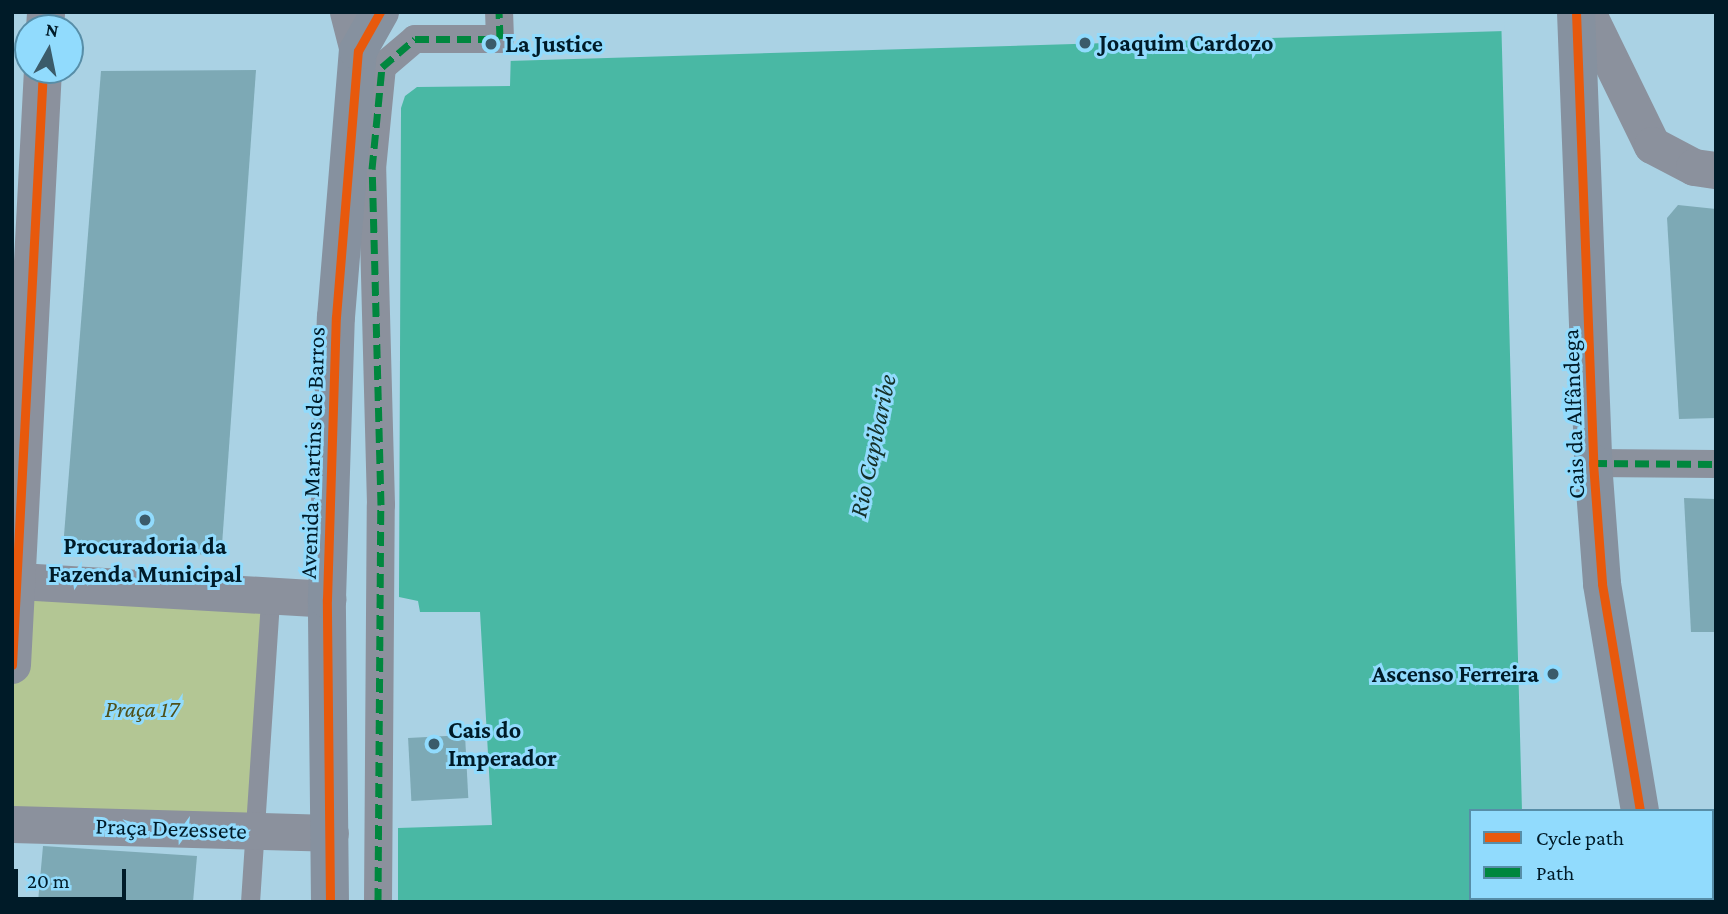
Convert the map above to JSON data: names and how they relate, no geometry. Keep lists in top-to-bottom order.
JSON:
{
  "streets": {
    "main road": ["Cais da Alfândega", "Avenida Martins de Barros"],
    "street": ["Praça Dezessete"]
  },
  "crossings": [
    ["Avenida Martins de Barros", "Praça Dezessete"]
  ],
  "water": ["Rio Capibaribe"],
  "parks": ["Praça 17"],
  "places": [
    "Joaquim Cardozo",
    "La Justice",
    "Procuradoria da Fazenda Municipal",
    "Ascenso Ferreira",
    "Cais do Imperador"
  ],
  "legend": ["Cycle path", "Path"],
  "scale_bar": "20 m",
  "north": "top"
}
